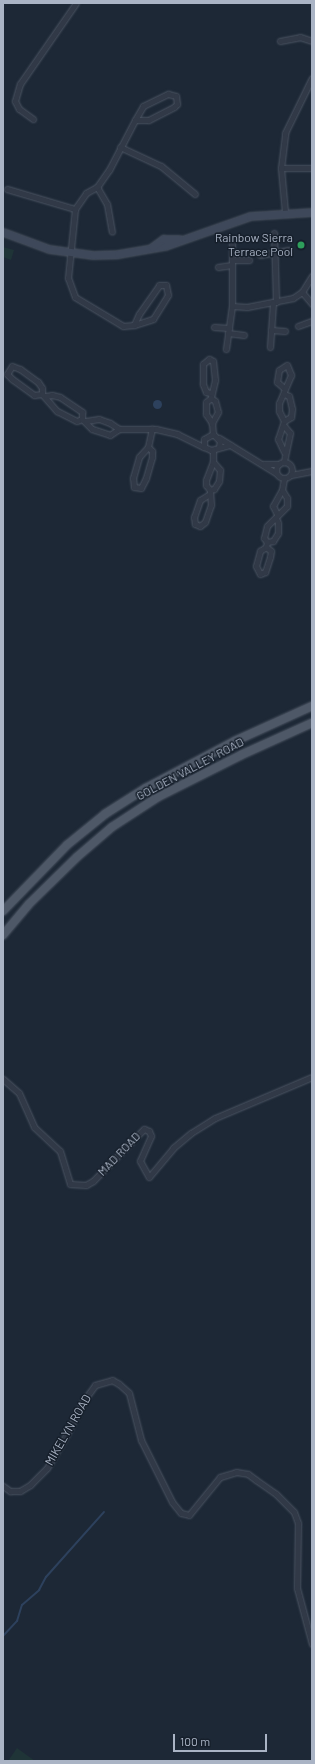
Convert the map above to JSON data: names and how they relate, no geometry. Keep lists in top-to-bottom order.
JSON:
{
  "streets": {
    "main road": ["GOLDEN VALLEY ROAD"],
    "street": ["MAD ROAD", "MIKELYN ROAD"]
  },
  "places": ["Rainbow Sierra Terrace Pool"],
  "scale_bar": "100 m"
}
